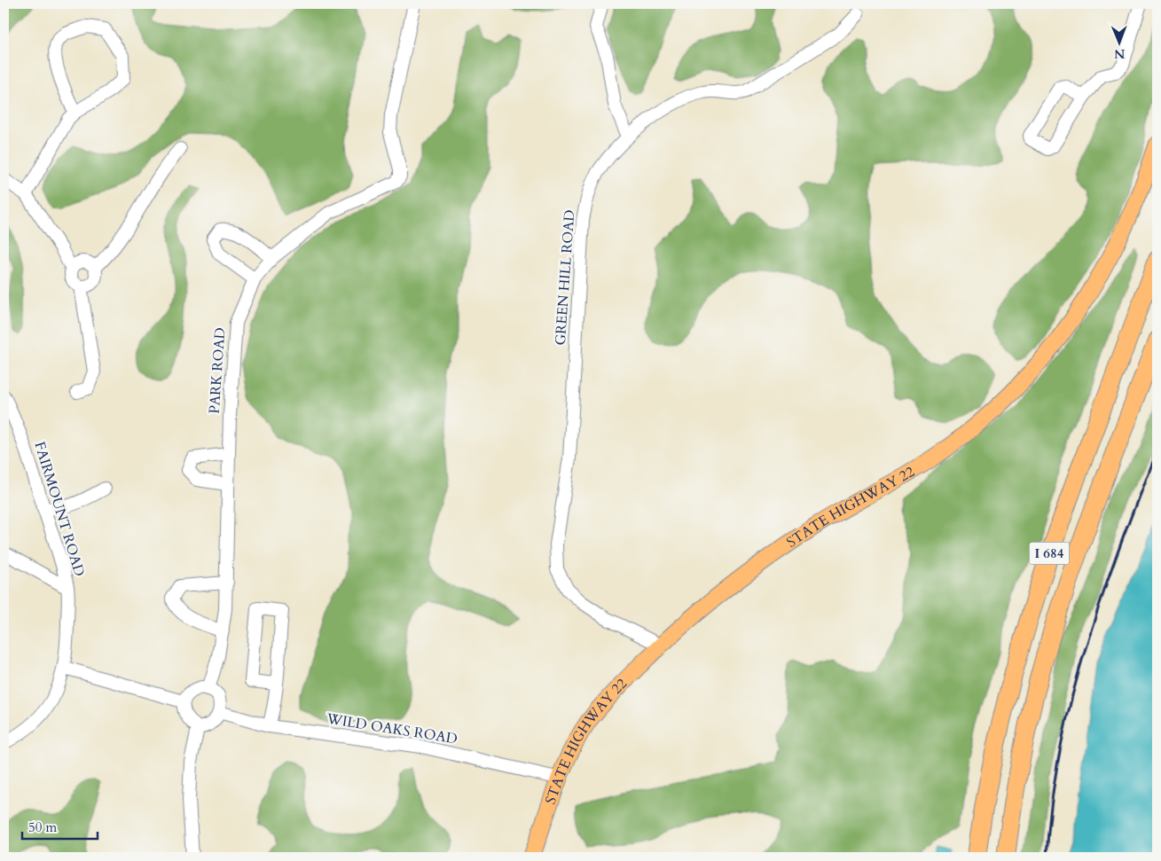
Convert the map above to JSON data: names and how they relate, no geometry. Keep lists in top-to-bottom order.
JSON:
{
  "streets": {
    "highway": ["I 684"],
    "main road": ["STATE HIGHWAY 22"],
    "street": [
      "GREEN HILL ROAD",
      "PARK ROAD",
      "FAIRMOUNT ROAD",
      "WILD OAKS ROAD"
    ]
  },
  "crossings": [
    ["GREEN HILL ROAD", "STATE HIGHWAY 22"],
    ["PARK ROAD", "WILD OAKS ROAD"],
    ["STATE HIGHWAY 22", "WILD OAKS ROAD"]
  ],
  "scale_bar": "50 m",
  "north": "bottom"
}
